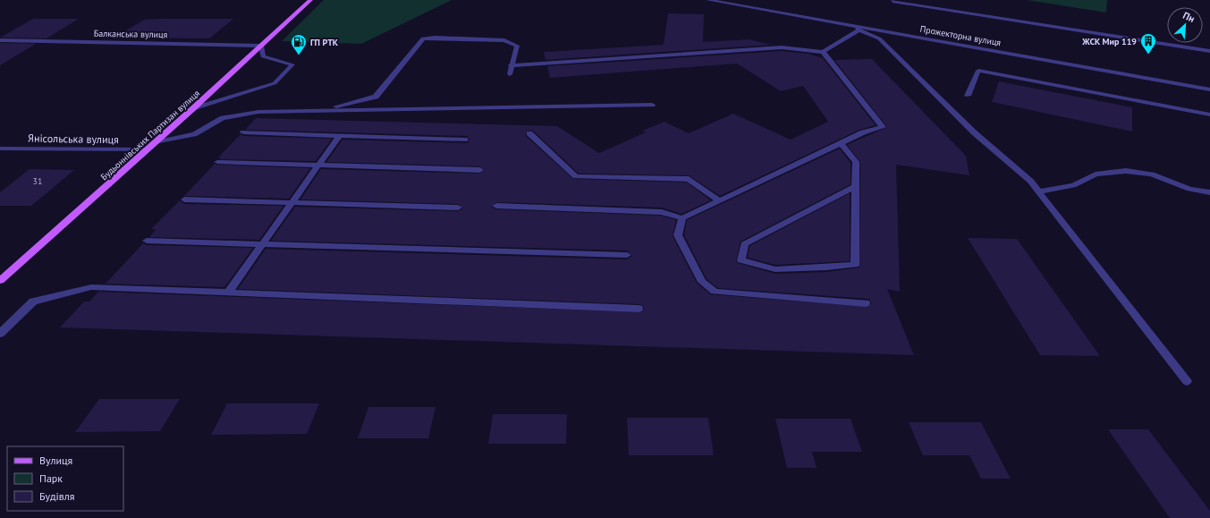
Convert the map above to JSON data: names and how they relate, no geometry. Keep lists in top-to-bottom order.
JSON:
{
  "streets": {
    "main road": ["Будьоннівських Партизан вулиця"],
    "street": ["Балканська вулиця", "Прожекторна вулиця", "Янісольська вулиця"]
  },
  "crossings": [
    ["Балканська вулиця", "Будьоннівських Партизан вулиця"],
    ["Будьоннівських Партизан вулиця", "Янісольська вулиця"]
  ],
  "places": {
    "building": ["ЖСК Мир 119"],
    "fuel station": ["ГП РТК"]
  },
  "house_numbers": ["31"],
  "legend": ["Вулиця", "Парк", "Будівля"],
  "north": "top right"
}
